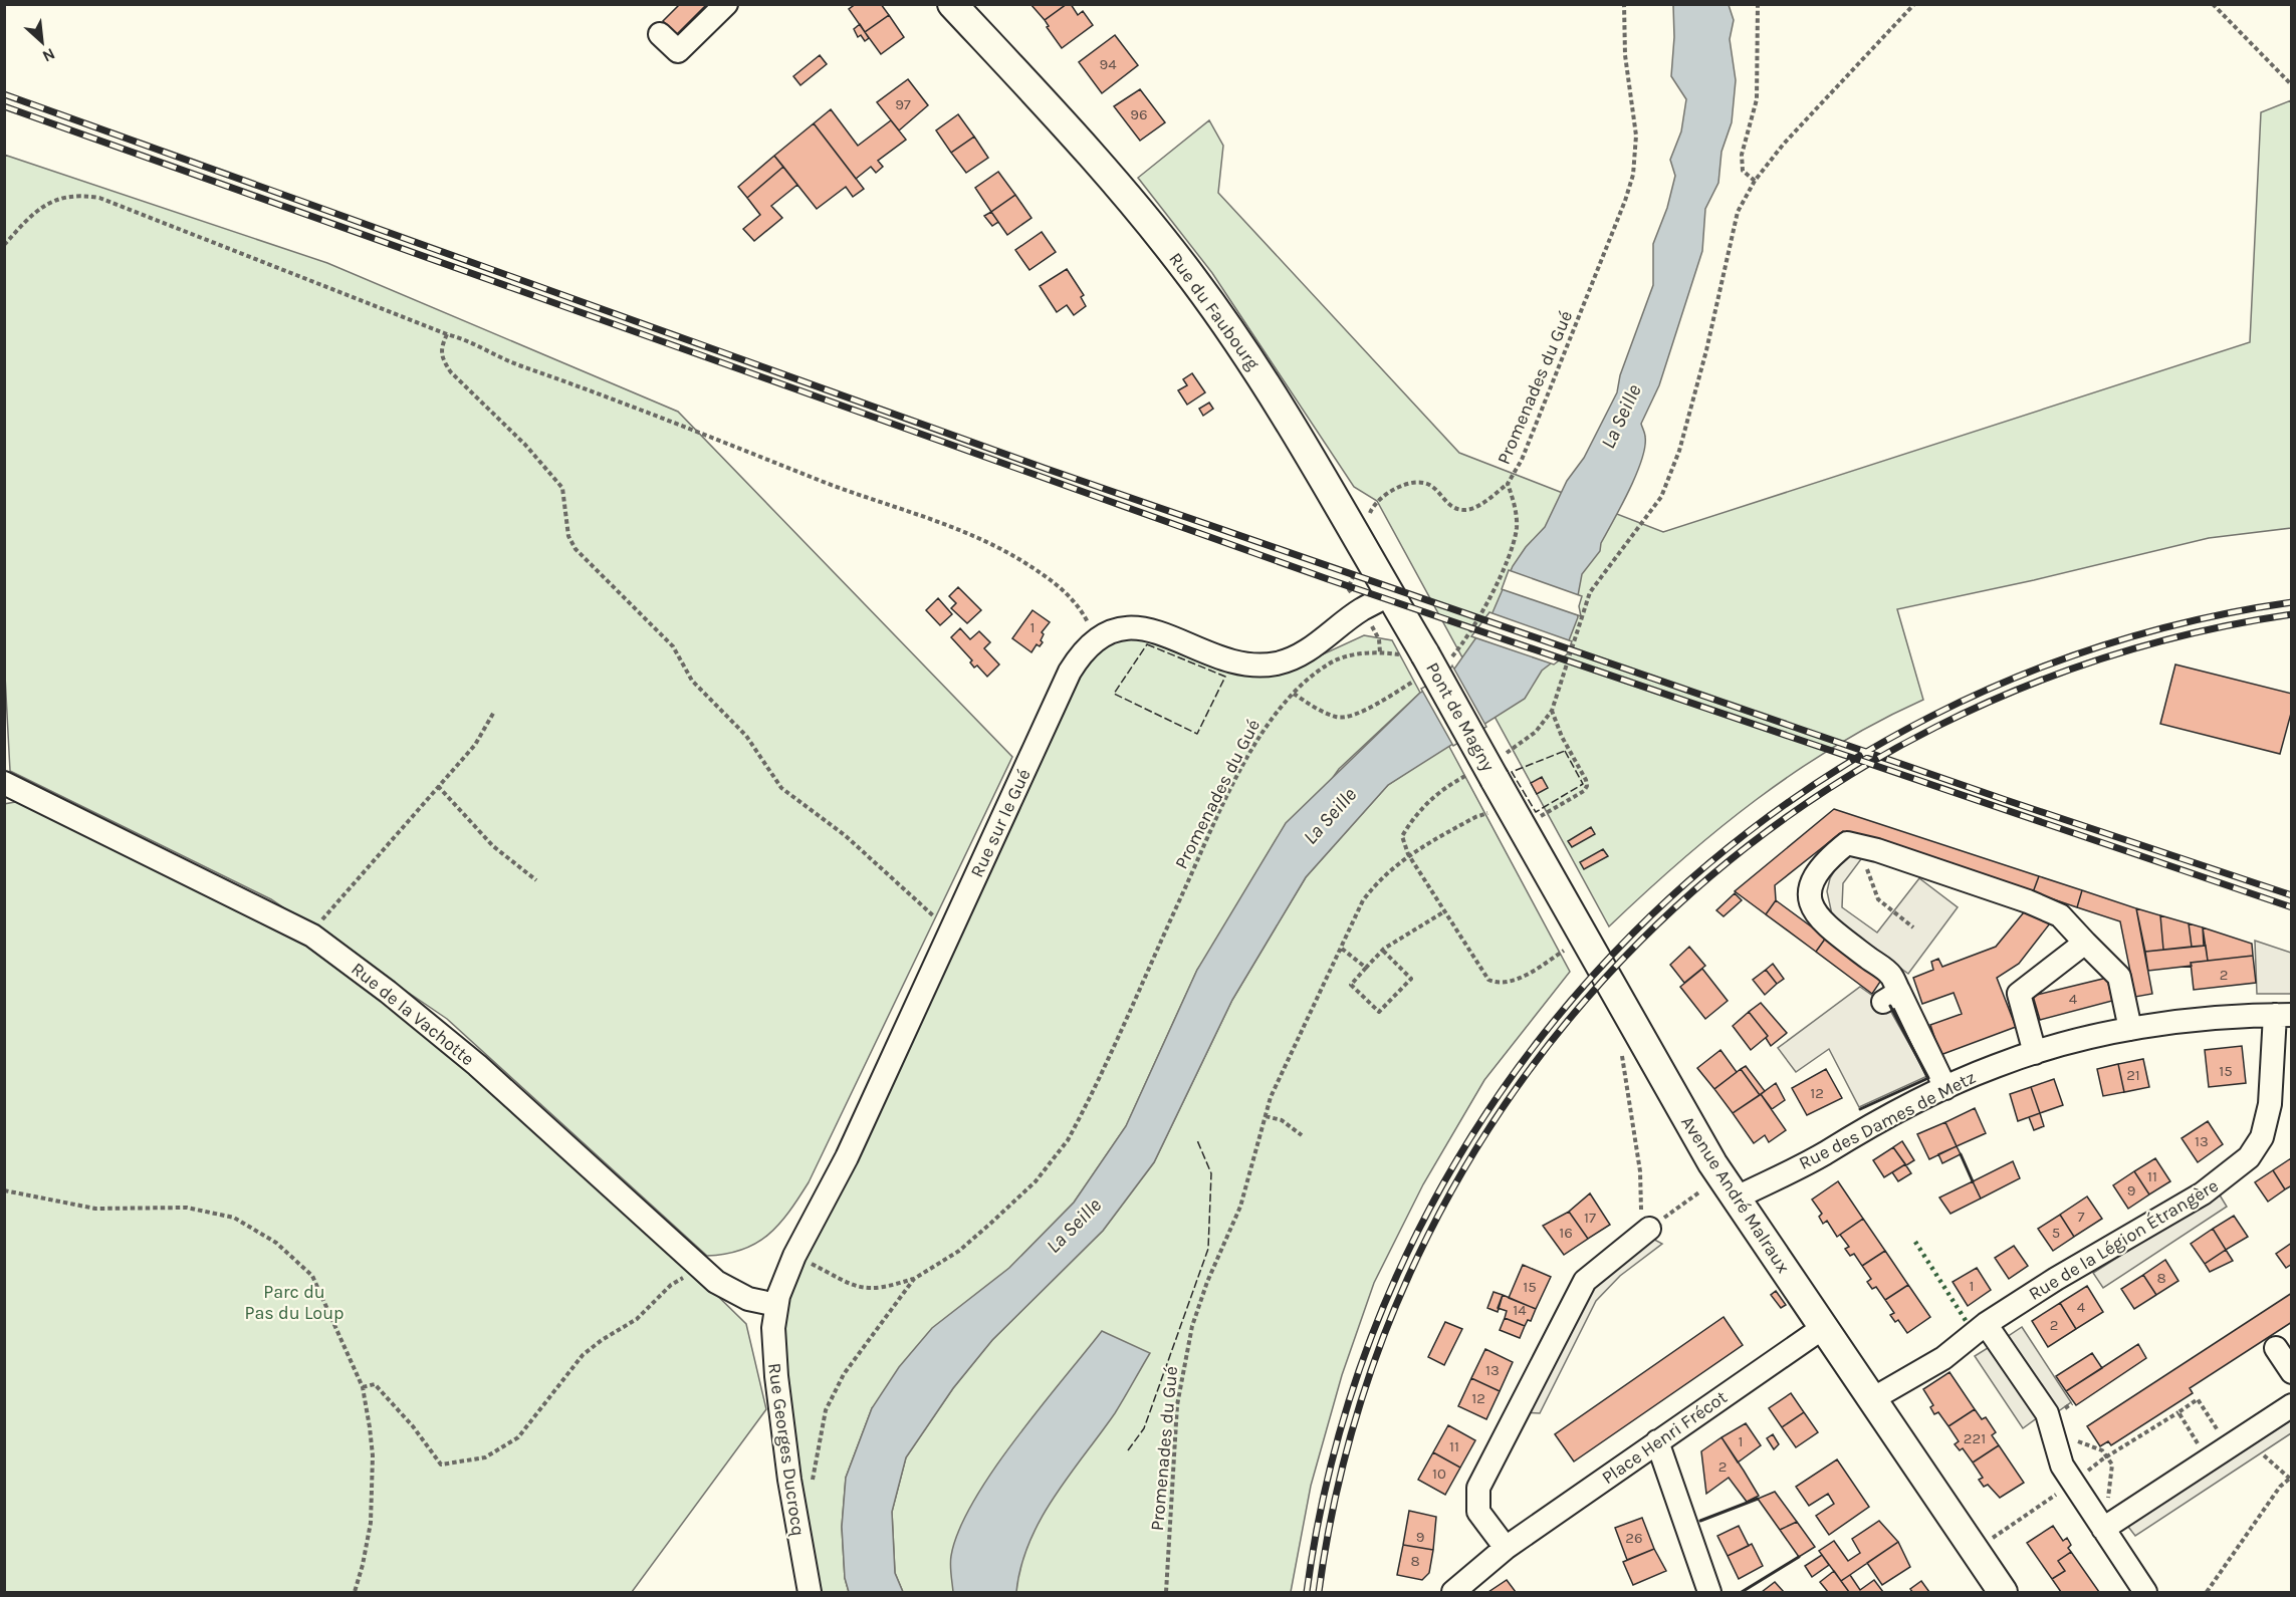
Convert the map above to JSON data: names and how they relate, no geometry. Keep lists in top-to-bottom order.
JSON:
{
  "streets": {
    "main road": ["Rue du Faubourg", "Pont de Magny", "Avenue André Malraux"],
    "street": [
      "Rue sur le Gué",
      "Rue de la Vachotte",
      "Rue des Dames de Metz",
      "Rue de la Légion Étrangère",
      "Place Henri Frécot",
      "Rue Georges Ducrocq"
    ],
    "path": ["Promenades du Gué"]
  },
  "crossings": [
    ["Rue du Faubourg", "Promenades du Gué"],
    ["Rue du Faubourg", "Pont de Magny"],
    ["Promenades du Gué", "Pont de Magny"],
    ["Pont de Magny", "Avenue André Malraux"],
    ["Rue sur le Gué", "Rue de la Vachotte"],
    ["Rue sur le Gué", "Rue Georges Ducrocq"],
    ["Rue de la Vachotte", "Rue Georges Ducrocq"],
    ["Rue des Dames de Metz", "Avenue André Malraux"],
    ["Rue des Dames de Metz", "Rue de la Légion Étrangère"],
    ["Avenue André Malraux", "Rue de la Légion Étrangère"],
    ["Avenue André Malraux", "Place Henri Frécot"]
  ],
  "water": ["La Seille"],
  "parks": ["Parc du Pas du Loup"],
  "house_numbers": [
    "94",
    "97",
    "96",
    "1",
    "2",
    "4",
    "15",
    "21",
    "12",
    "13",
    "11",
    "9",
    "7",
    "17",
    "16",
    "5",
    "8",
    "1",
    "15",
    "4",
    "14",
    "2",
    "13",
    "12",
    "221",
    "1",
    "11",
    "2",
    "10",
    "9",
    "26",
    "8"
  ],
  "north": "bottom right"
}
